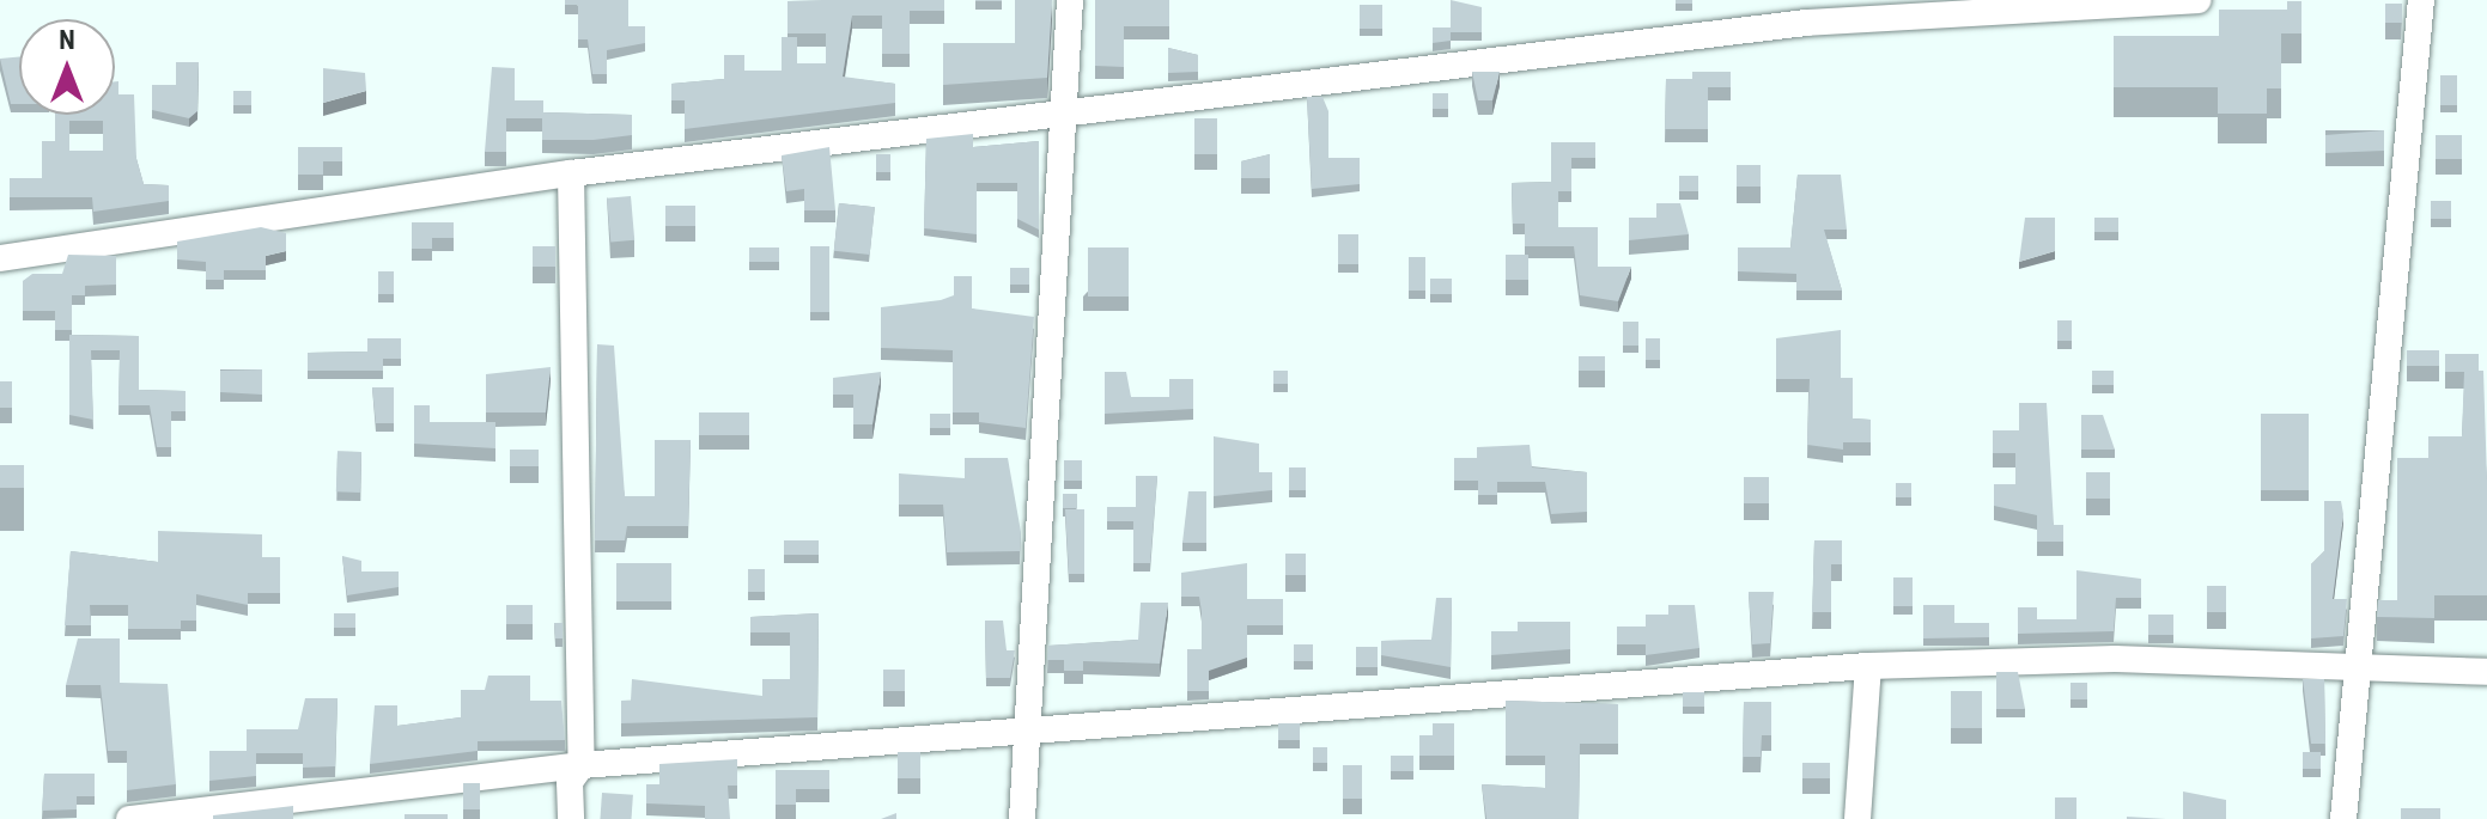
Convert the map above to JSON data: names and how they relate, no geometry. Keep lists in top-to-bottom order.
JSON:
{
  "north": "top"
}
